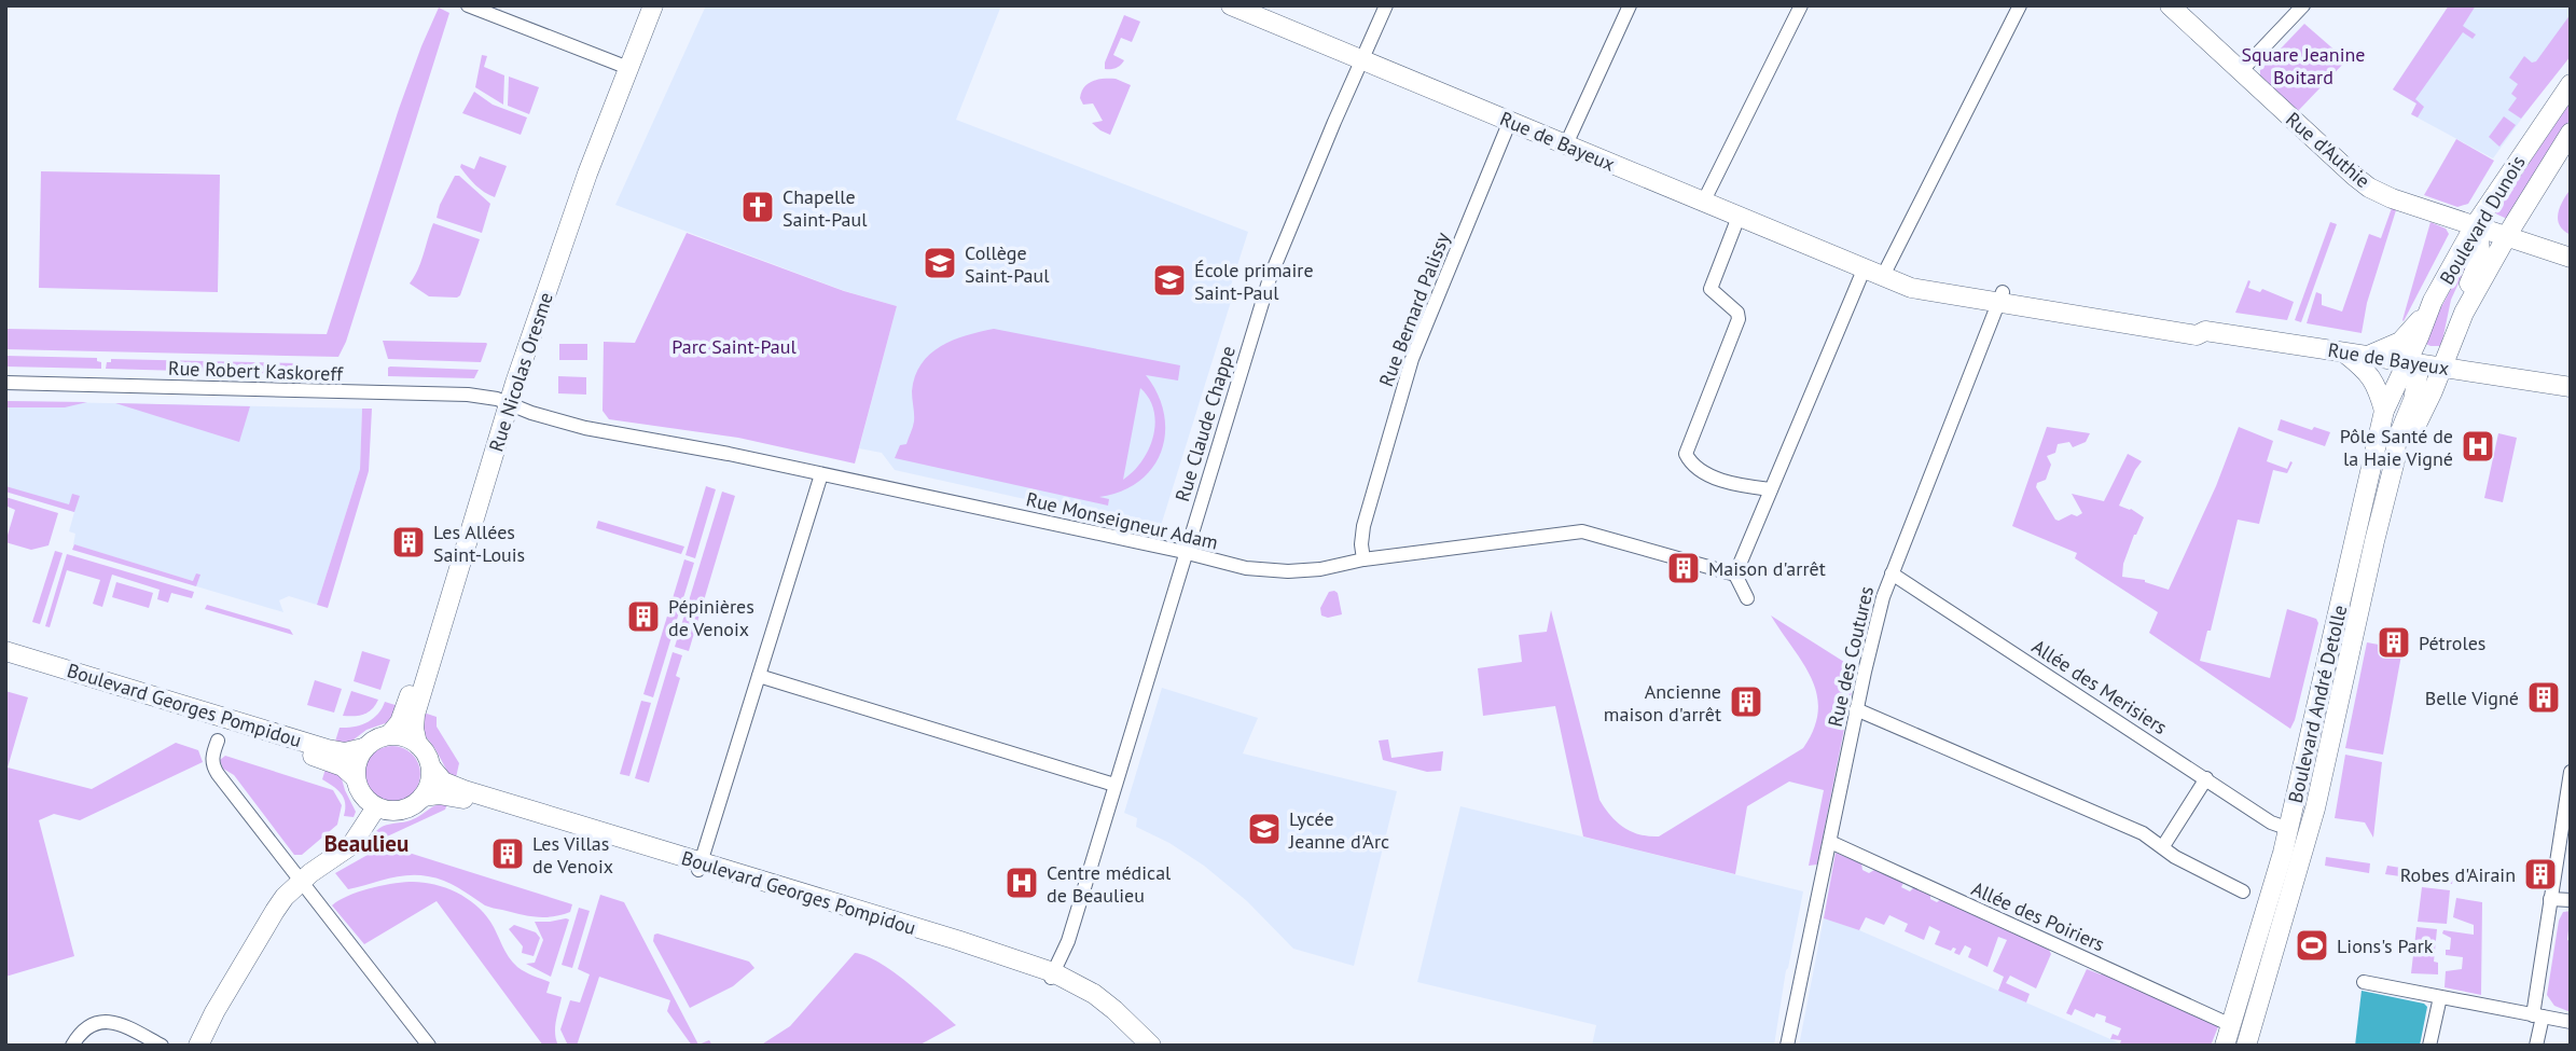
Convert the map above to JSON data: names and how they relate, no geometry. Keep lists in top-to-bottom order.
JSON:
{
  "streets": {
    "street": [
      "Rue de Bayeux",
      "Rue d'Authie",
      "Boulevard Dunois",
      "Rue Bernard Palissy",
      "Rue Robert Kaskoreff",
      "Rue Nicolas Oresme",
      "Rue Claude Chappe",
      "Rue Monseigneur Adam",
      "Rue des Coutures",
      "Allée des Merisiers",
      "Boulevard André Detolle",
      "Boulevard Georges Pompidou",
      "Allée des Poiriers"
    ]
  },
  "crossings": [
    ["Rue de Bayeux", "Boulevard Dunois"],
    ["Rue de Bayeux", "Rue Bernard Palissy"],
    ["Rue de Bayeux", "Rue Claude Chappe"],
    ["Rue de Bayeux", "Rue des Coutures"],
    ["Rue de Bayeux", "Boulevard André Detolle"],
    ["Rue d'Authie", "Boulevard Dunois"],
    ["Boulevard Dunois", "Boulevard André Detolle"],
    ["Rue Bernard Palissy", "Rue Monseigneur Adam"],
    ["Rue Robert Kaskoreff", "Rue Nicolas Oresme"],
    ["Rue Robert Kaskoreff", "Rue Monseigneur Adam"],
    ["Rue Nicolas Oresme", "Rue Monseigneur Adam"],
    ["Rue Nicolas Oresme", "Boulevard Georges Pompidou"],
    ["Rue Claude Chappe", "Rue Monseigneur Adam"],
    ["Rue Claude Chappe", "Boulevard Georges Pompidou"],
    ["Rue des Coutures", "Allée des Merisiers"],
    ["Rue des Coutures", "Allée des Poiriers"],
    ["Allée des Merisiers", "Boulevard André Detolle"],
    ["Boulevard André Detolle", "Allée des Poiriers"]
  ],
  "districts": ["Beaulieu"],
  "parks": ["Square Jeanine Boitard", "Parc Saint-Paul"],
  "places": {
    "church": ["Chapelle Saint-Paul"],
    "school or university": ["Collège Saint-Paul", "École primaire Saint-Paul", "Lycée Jeanne d'Arc"],
    "hospital": ["Pôle Santé de la Haie Vigné", "Centre médical de Beaulieu"],
    "building": [
      "Les Allées Saint-Louis",
      "Maison d'arrêt",
      "Pépinières de Venoix",
      "Pétroles",
      "Belle Vigné",
      "Ancienne maison d'arrêt",
      "Les Villas de Venoix",
      "Robes d'Airain"
    ],
    "sports": ["Lions's Park"]
  }
}
